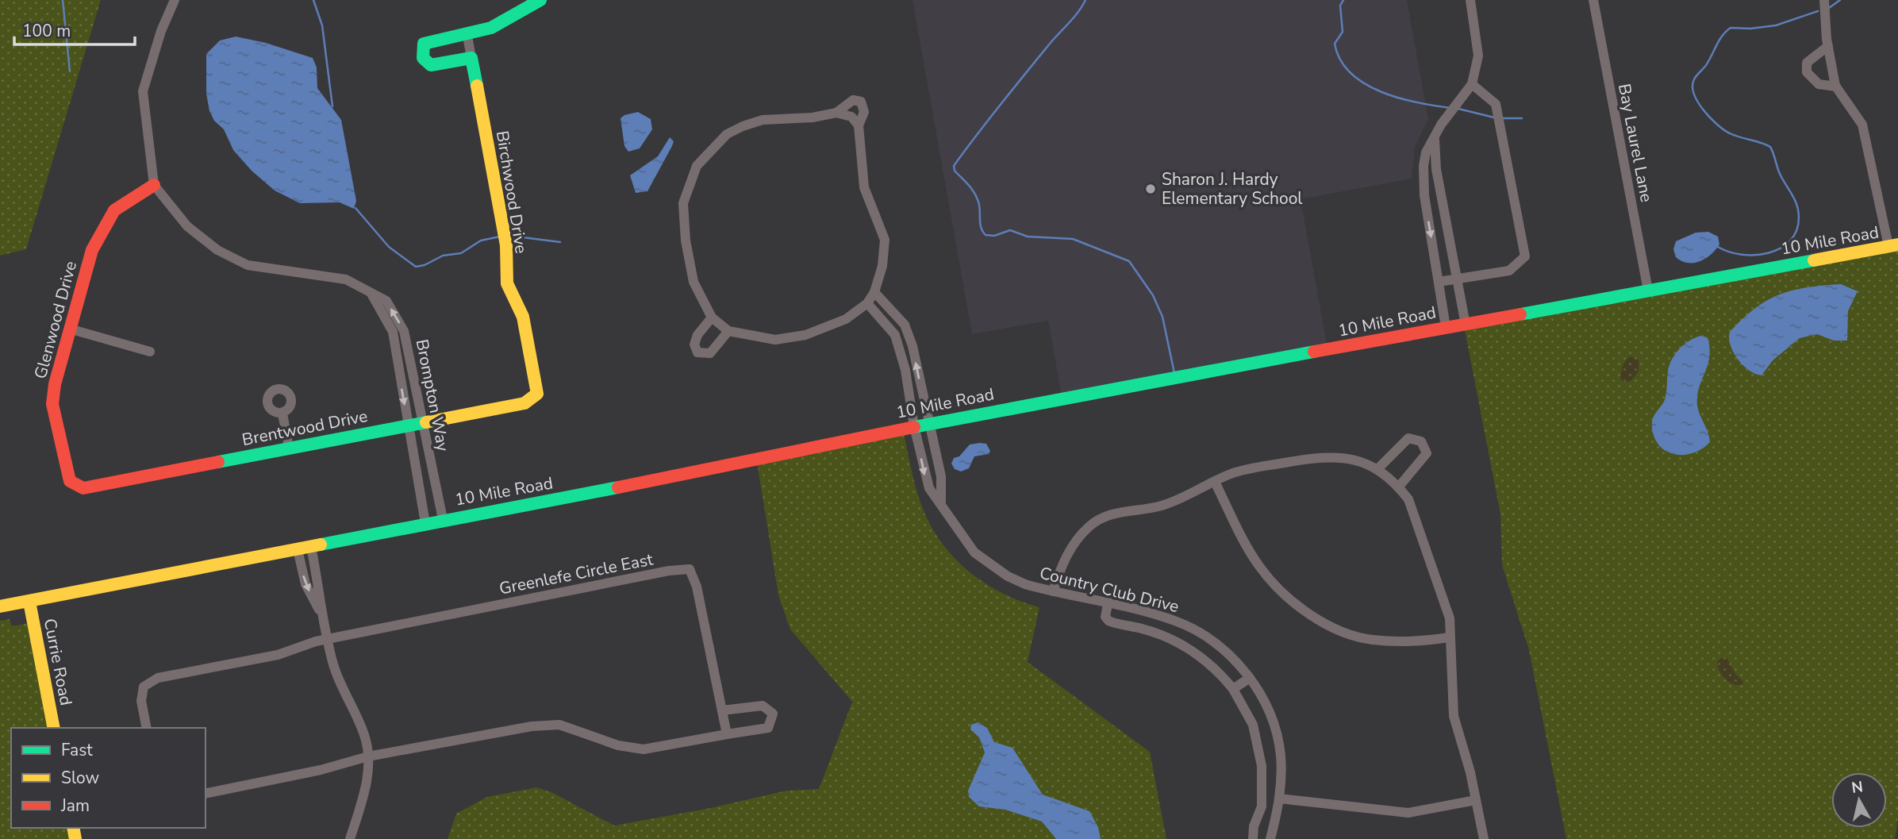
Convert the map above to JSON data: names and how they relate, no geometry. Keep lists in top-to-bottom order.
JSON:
{
  "streets": {
    "main road": [
      "Birchwood Drive",
      "10 Mile Road",
      "Glenwood Drive",
      "Brentwood Drive",
      "Currie Road"
    ],
    "street": [
      "Bay Laurel Lane",
      "Brompton Way",
      "Greenlefe Circle East",
      "Country Club Drive"
    ]
  },
  "crossings": [
    ["Bay Laurel Lane", "10 Mile Road"],
    ["Birchwood Drive", "Brentwood Drive"],
    ["10 Mile Road", "Brompton Way"],
    ["10 Mile Road", "Country Club Drive"],
    ["10 Mile Road", "Currie Road"],
    ["Glenwood Drive", "Brompton Way"],
    ["Glenwood Drive", "Brentwood Drive"],
    ["Brompton Way", "Brentwood Drive"]
  ],
  "places": ["Sharon J. Hardy Elementary School"],
  "legend": ["Fast", "Slow", "Jam"],
  "scale_bar": "100 m",
  "north": "top"
}
